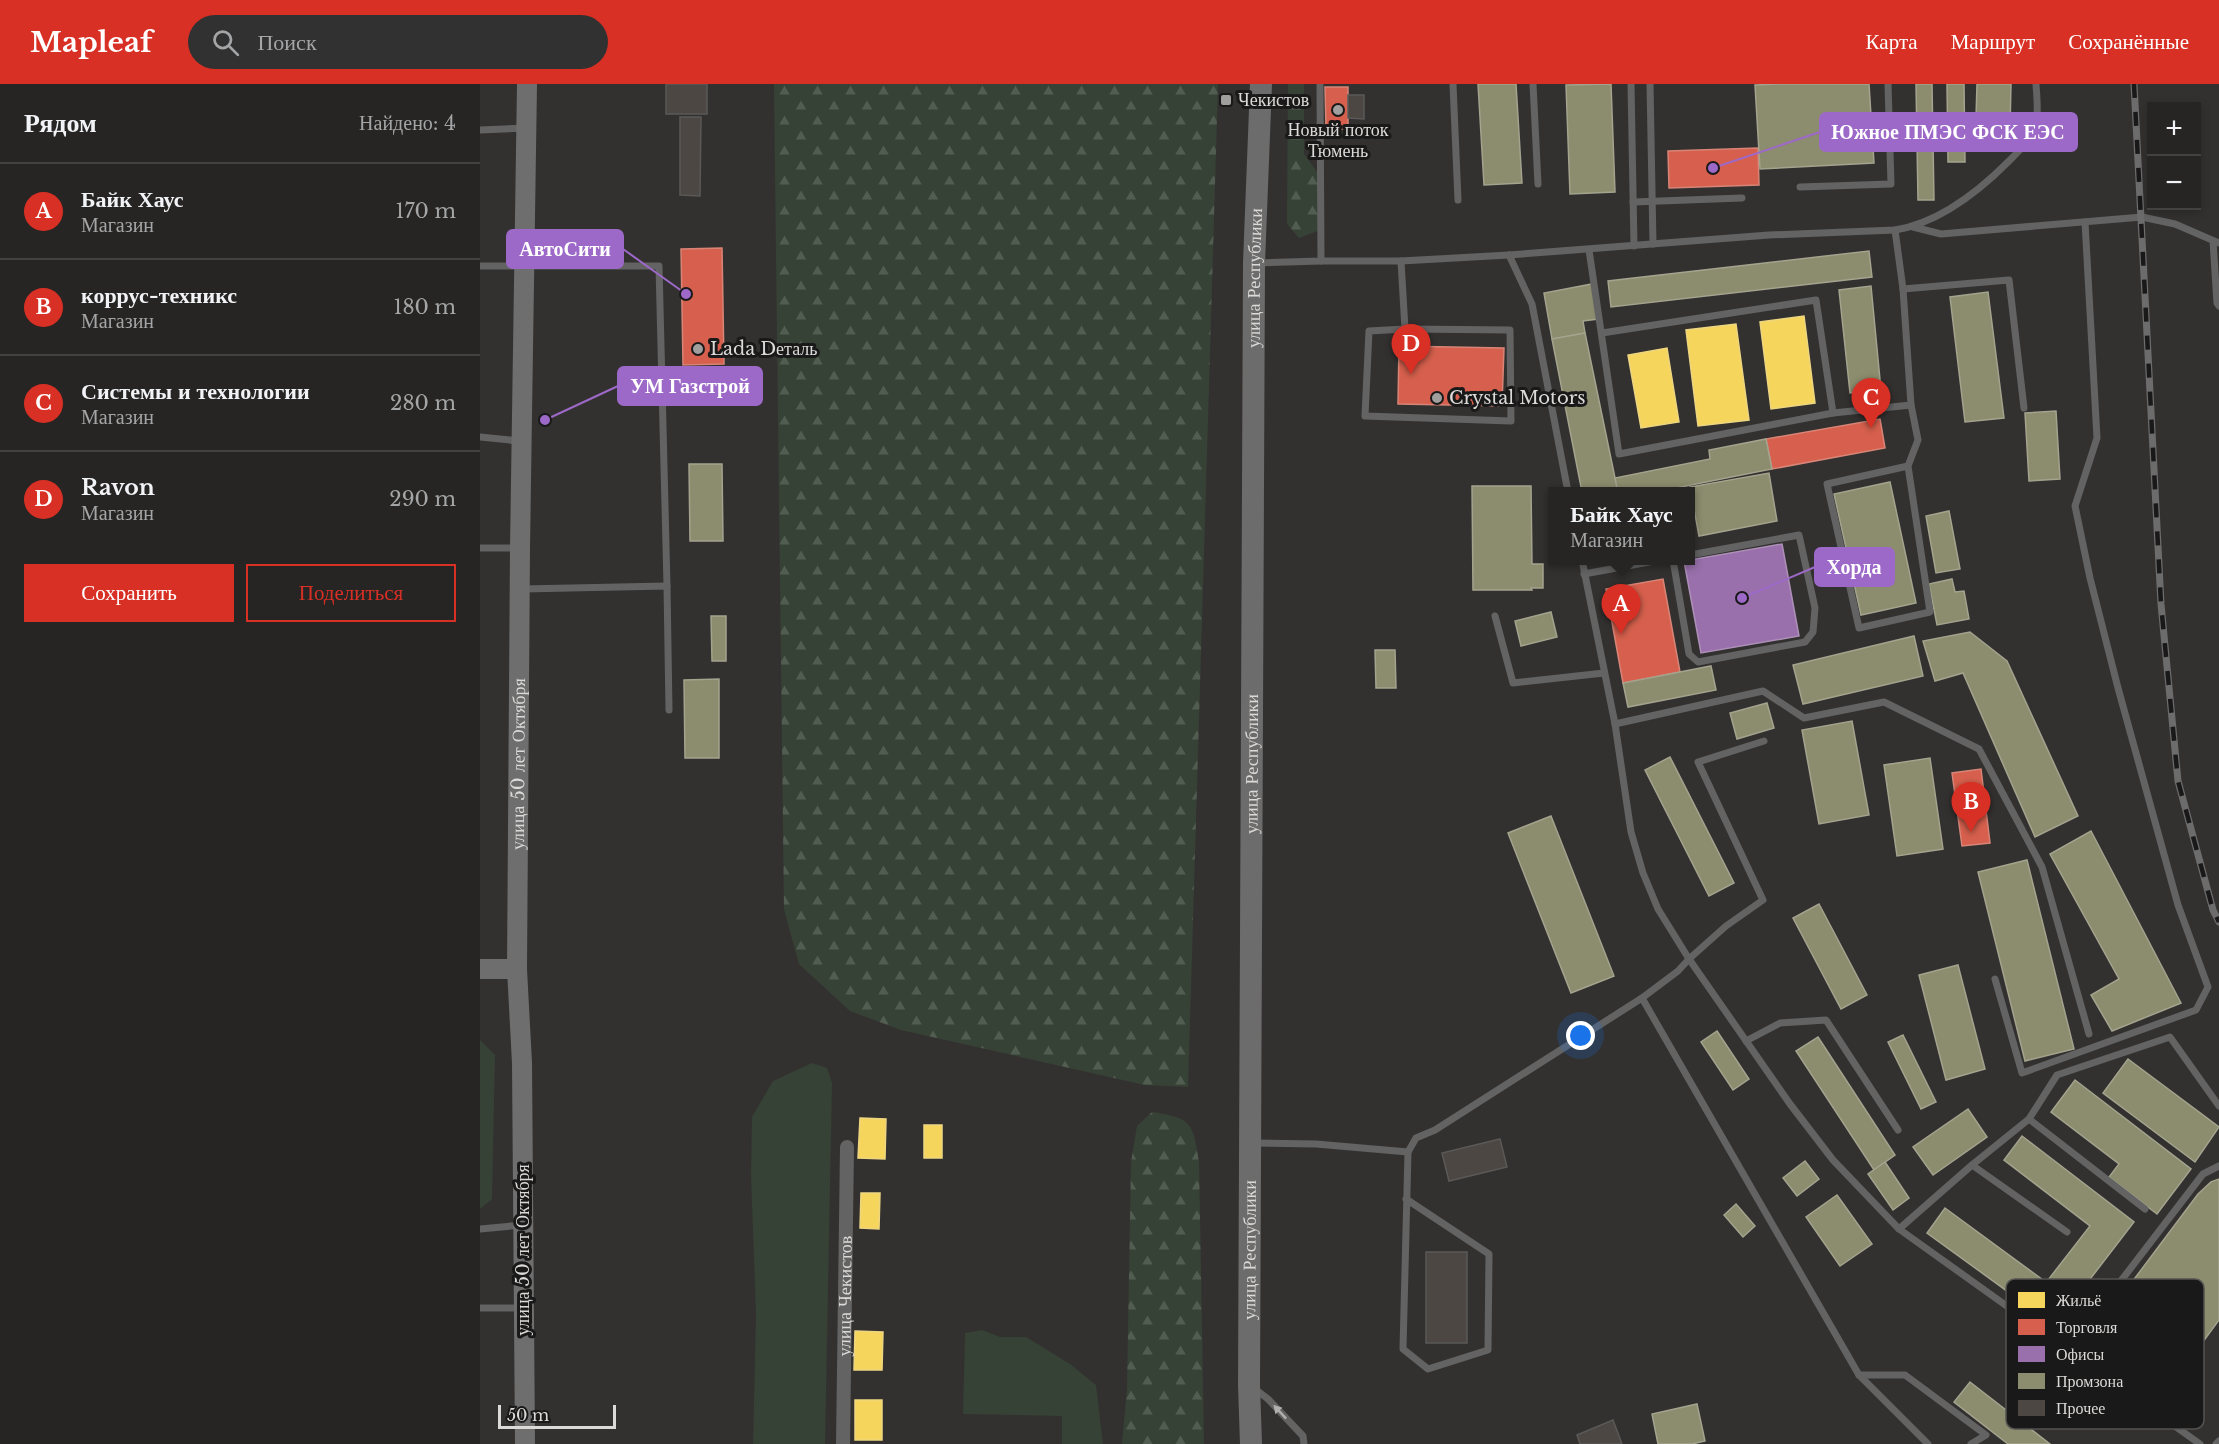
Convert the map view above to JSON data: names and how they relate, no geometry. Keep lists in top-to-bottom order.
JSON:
{
  "streets": {
    "main road": ["улица Республики", "улица 50 лет Октября"],
    "street": ["улица Чекистов"]
  },
  "places": {
    "transit": ["Чекистов"],
    "other": [
      "Новый поток Тюмень",
      "Южное ПМЭС ФСК ЕЭС",
      "АвтоСити",
      "Lada Dеталь",
      "Crystal Motors",
      "УМ Газстрой",
      "Хорда"
    ]
  },
  "legend": [
    "Жильё",
    "Торговля",
    "Офисы",
    "Промзона",
    "Прочее"
  ],
  "scale_bar": "50 m",
  "page": {
    "header": "Mapleaf",
    "search": "Поиск",
    "nav": ["Карта", "Маршрут", "Сохранённые"],
    "heading": ["Рядом", "Найдено: 4"],
    "map_buttons": ["+", "−"],
    "list": [
      {
        "mark": "A",
        "name": "Байк Хаус",
        "note": "Магазин",
        "value": "170 m"
      },
      {
        "mark": "B",
        "name": "коррус-техникс",
        "note": "Магазин",
        "value": "180 m"
      },
      {
        "mark": "C",
        "name": "Системы и технологии",
        "note": "Магазин",
        "value": "280 m"
      },
      {
        "mark": "D",
        "name": "Ravon",
        "note": "Магазин",
        "value": "290 m"
      }
    ],
    "pins": [
      "D",
      "C",
      "A",
      "B"
    ],
    "popup": ["Байк Хаус", "Магазин"],
    "buttons": ["Сохранить", "Поделиться"],
    "scale": "50 m"
  }
}
